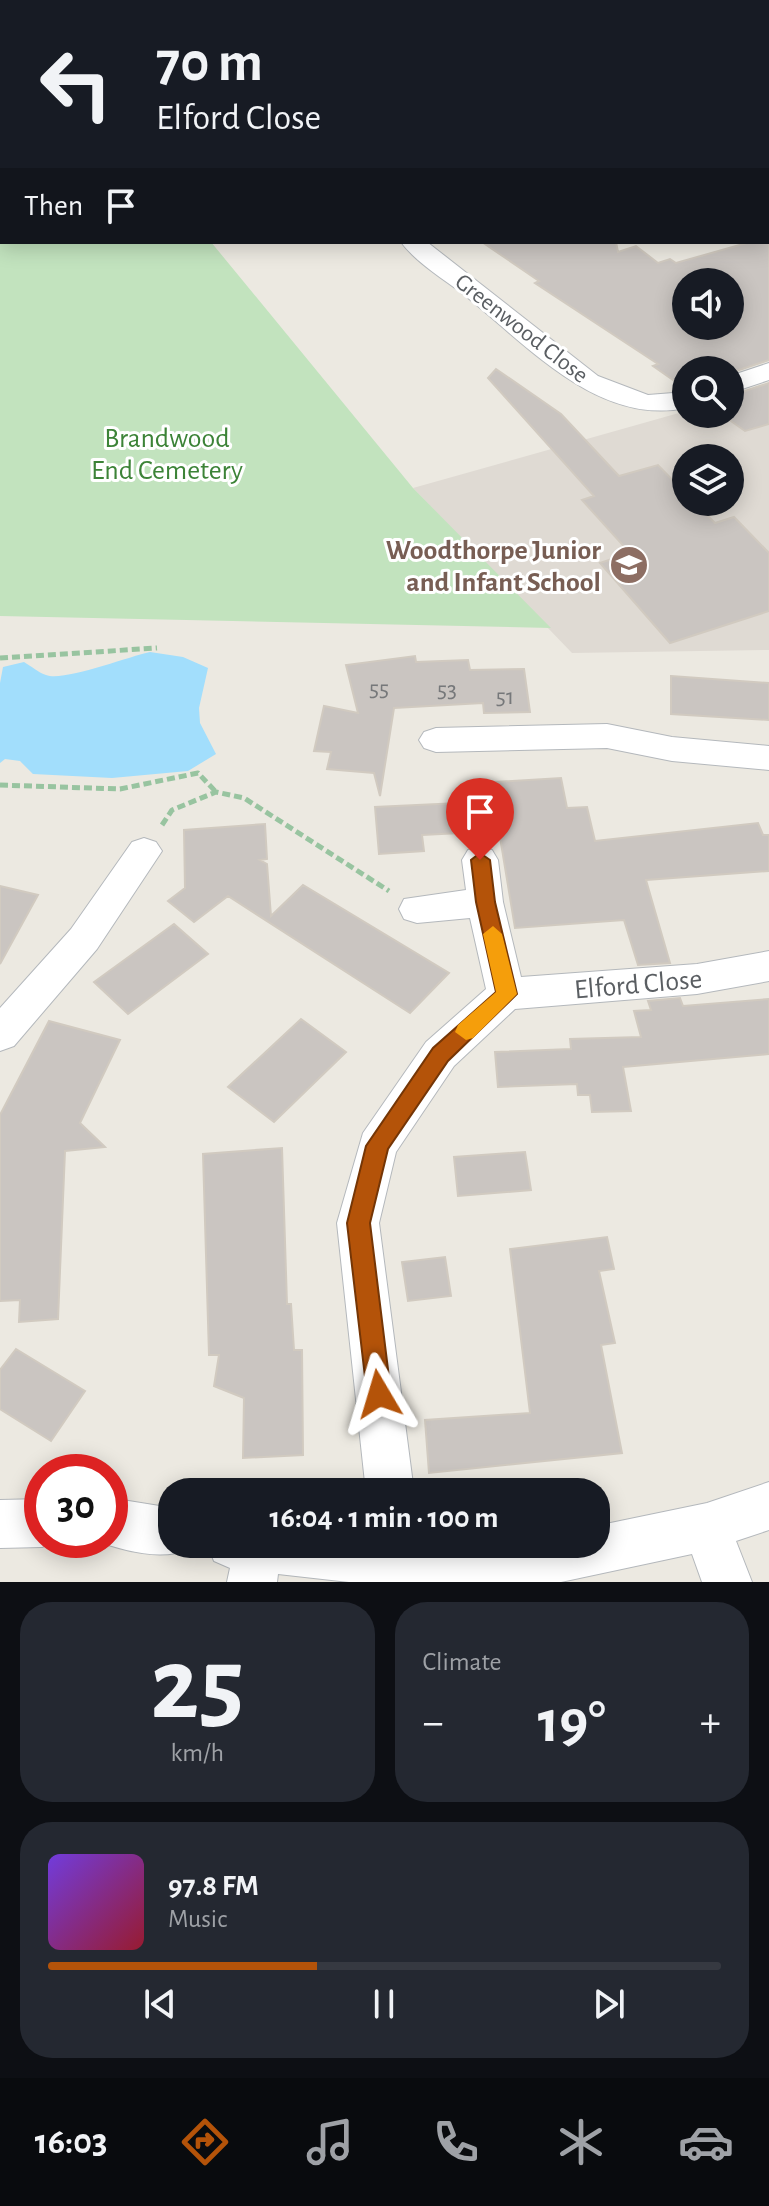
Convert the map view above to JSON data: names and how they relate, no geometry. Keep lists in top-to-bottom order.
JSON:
{
  "streets": {
    "street": ["Greenwood Close", "Elford Close"]
  },
  "parks": ["Brandwood End Cemetery"],
  "places": {
    "school or university": ["Woodthorpe Junior and Infant School"]
  },
  "house_numbers": ["55", "53", "51"],
  "page": {
    "turn": ["70 m", "Elford Close"],
    "then": "Then",
    "limit": "30",
    "trip": "16:04 · 1 min · 100 m",
    "tile": [
      ["25", "km/h"],
      "Climate"
    ],
    "heat": ["−", "19°", "+"],
    "song": ["97.8 FM", "Music"],
    "tabs": "16:03"
  }
}
